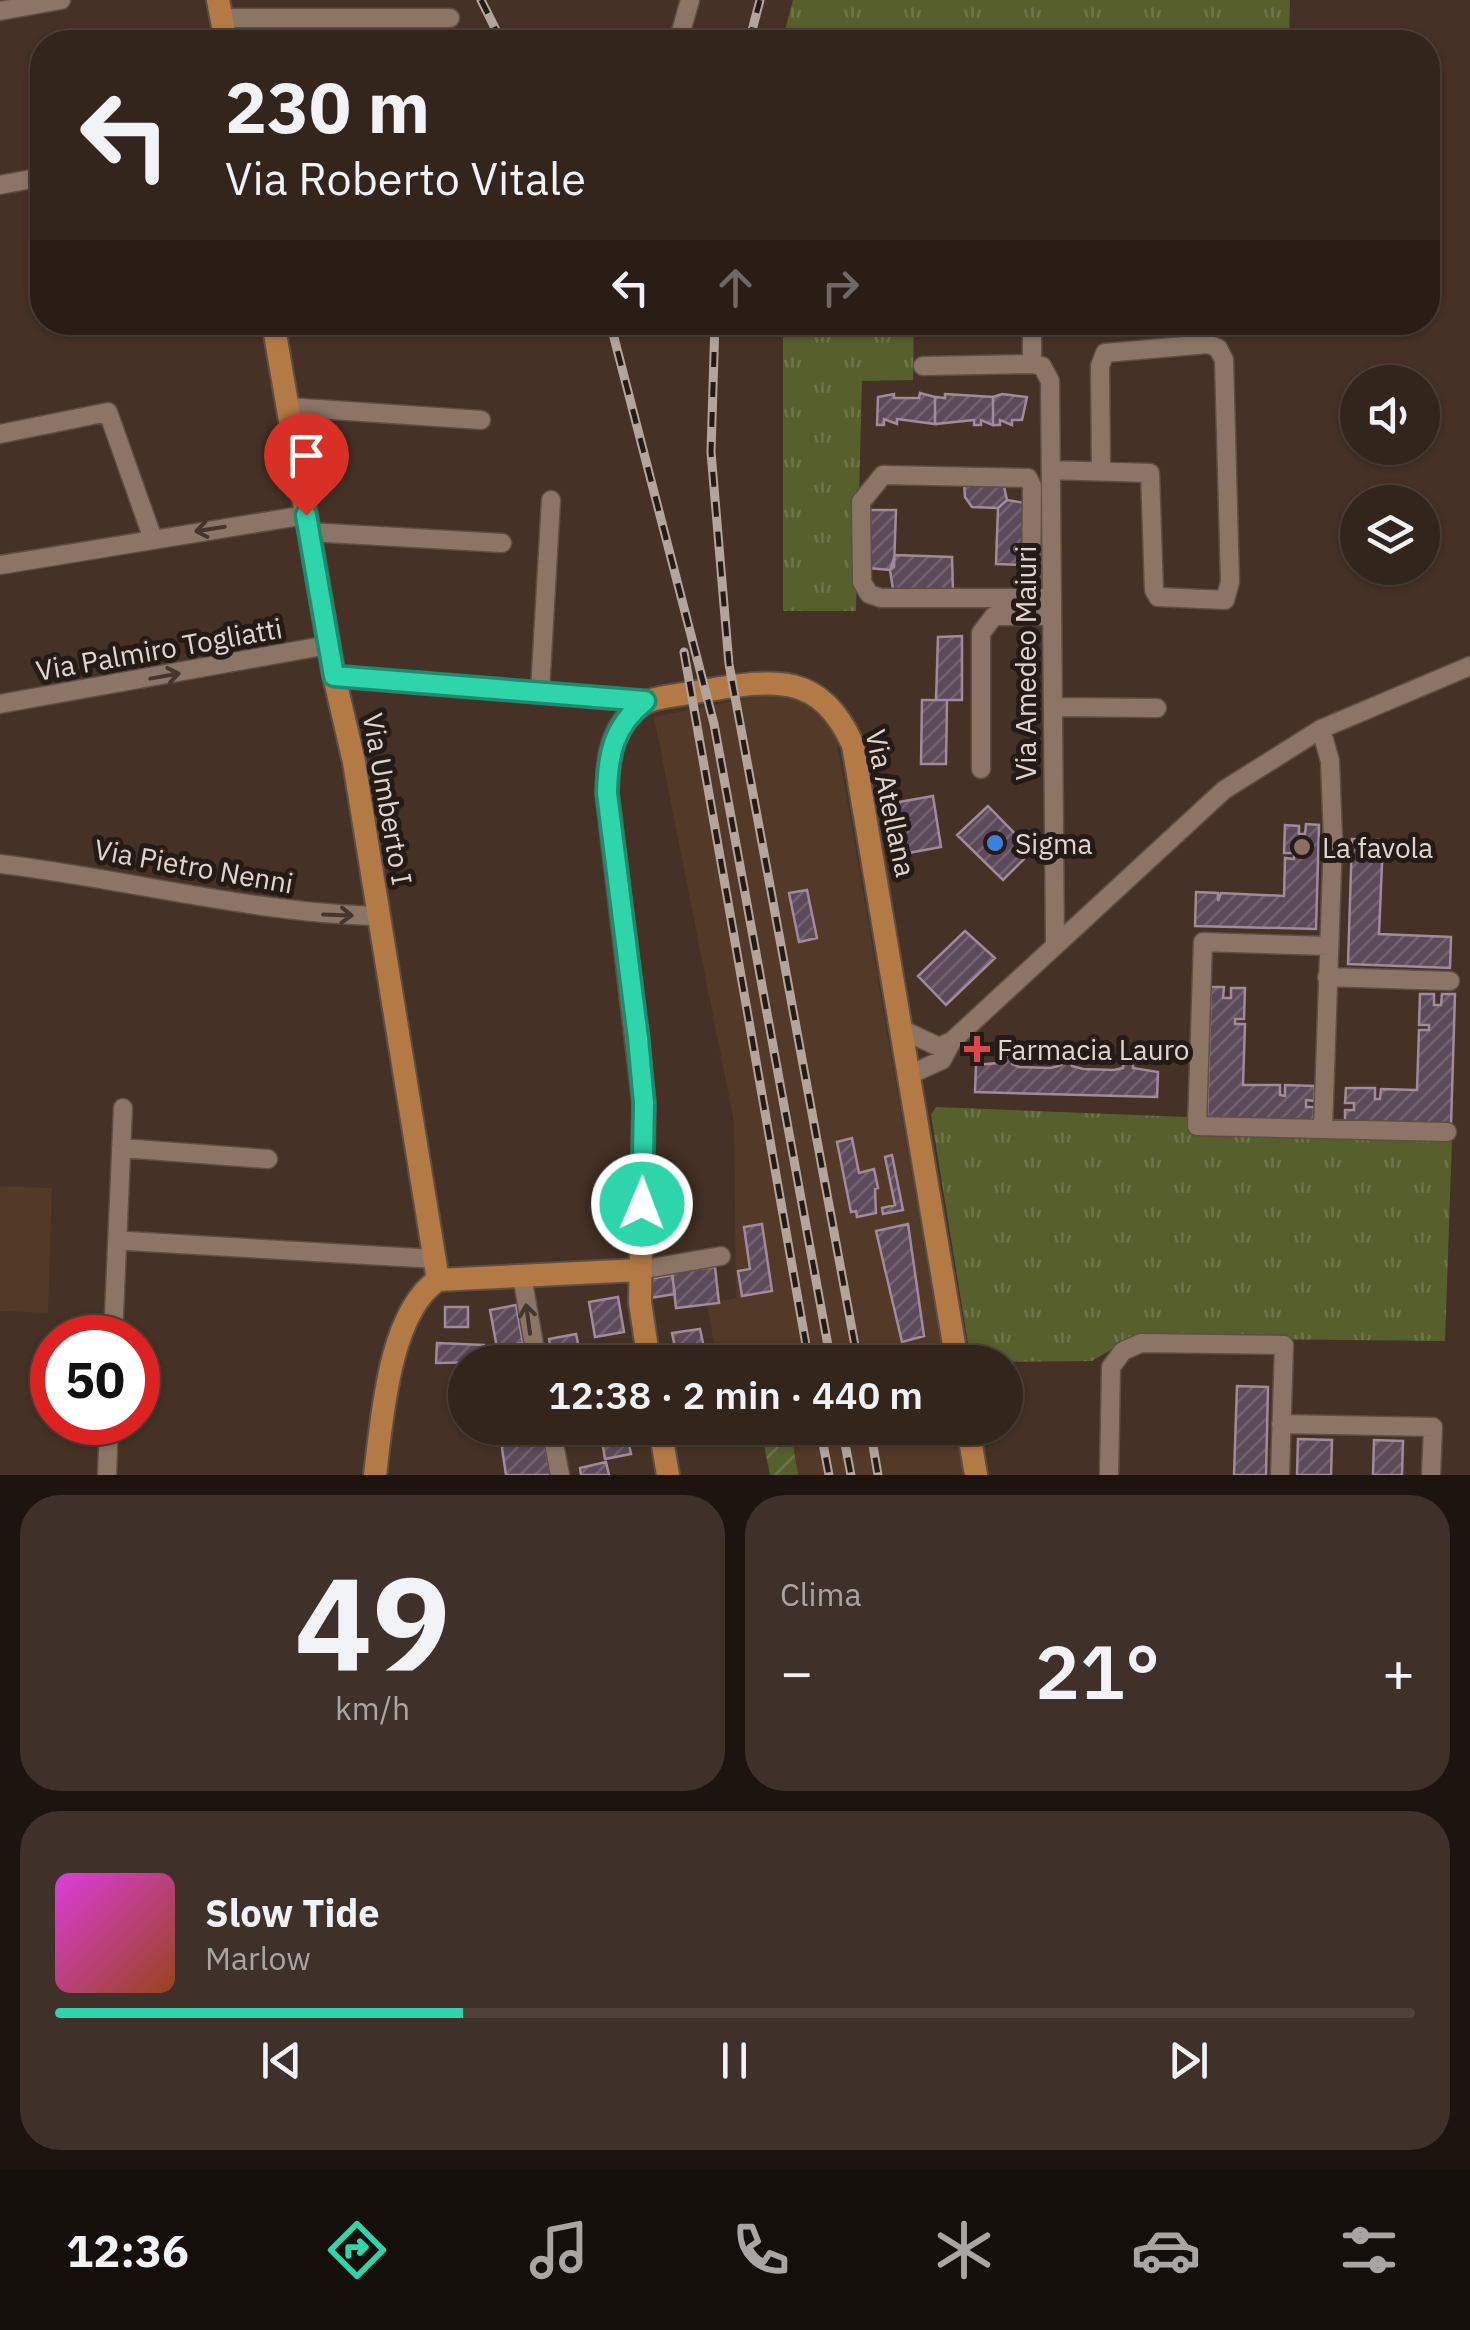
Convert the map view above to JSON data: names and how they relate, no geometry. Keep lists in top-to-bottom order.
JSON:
{
  "streets": {
    "main road": ["Via Umberto I", "Via Atellana"],
    "street": ["Via Palmiro Togliatti", "Via Amedeo Maiuri", "Via Pietro Nenni"]
  },
  "crossings": [
    ["Via Palmiro Togliatti", "Via Umberto I"],
    ["Via Umberto I", "Via Pietro Nenni"]
  ],
  "one_way": ["Via Pietro Nenni"],
  "places": {
    "other": ["Sigma", "La favola"],
    "health": ["Farmacia Lauro"]
  },
  "page": {
    "turn": ["230 m", "Via Roberto Vitale"],
    "limit": "50",
    "trip": "12:38 · 2 min · 440 m",
    "tile": [
      ["49", "km/h"],
      "Clima"
    ],
    "heat": ["−", "21°", "+"],
    "song": ["Slow Tide", "Marlow"],
    "tabs": "12:36"
  }
}
